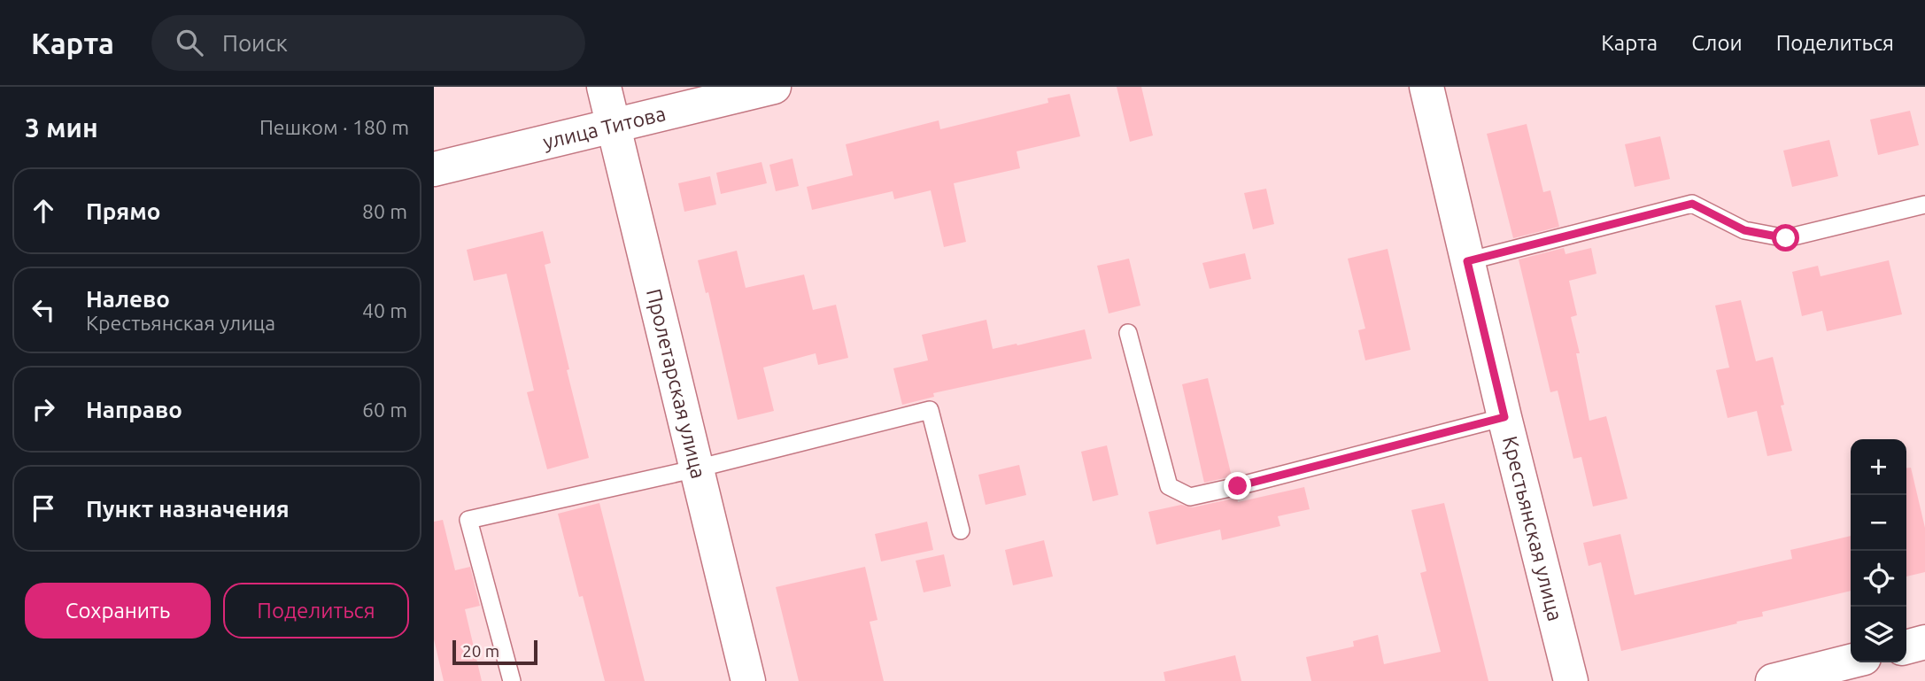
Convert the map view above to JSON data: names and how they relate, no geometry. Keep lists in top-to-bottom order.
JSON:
{
  "streets": {
    "street": ["улица Титова", "Пролетарская улица", "Крестьянская улица"]
  },
  "crossings": [
    ["улица Титова", "Пролетарская улица"]
  ],
  "scale_bar": "20 m",
  "page": {
    "header": "Карта",
    "search": "Поиск",
    "nav": ["Карта", "Слои", "Поделиться"],
    "heading": ["3 мин", "Пешком · 180 m"],
    "list": [
      ["Прямо", "80 m"],
      ["Налево", "Крестьянская улица", "40 m"],
      ["Направо", "60 m"],
      "Пункт назначения"
    ],
    "map_buttons": ["+", "−"],
    "buttons": ["Сохранить", "Поделиться"],
    "scale": "20 m"
  }
}
